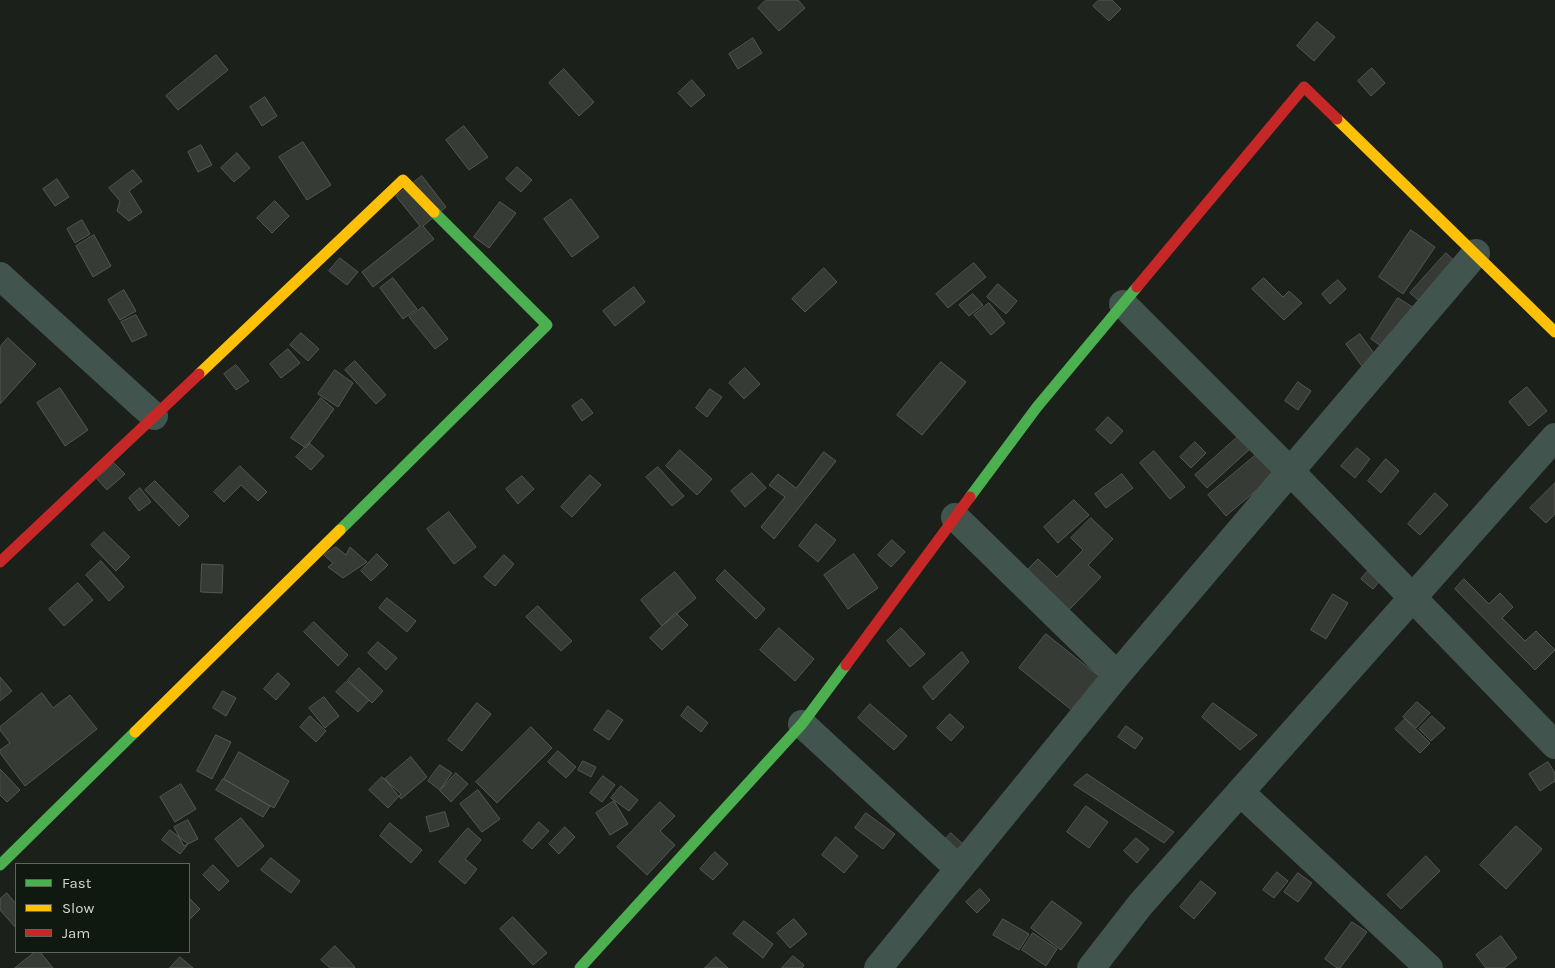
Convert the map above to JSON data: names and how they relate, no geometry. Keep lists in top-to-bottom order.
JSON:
{
  "legend": ["Fast", "Slow", "Jam"]
}
